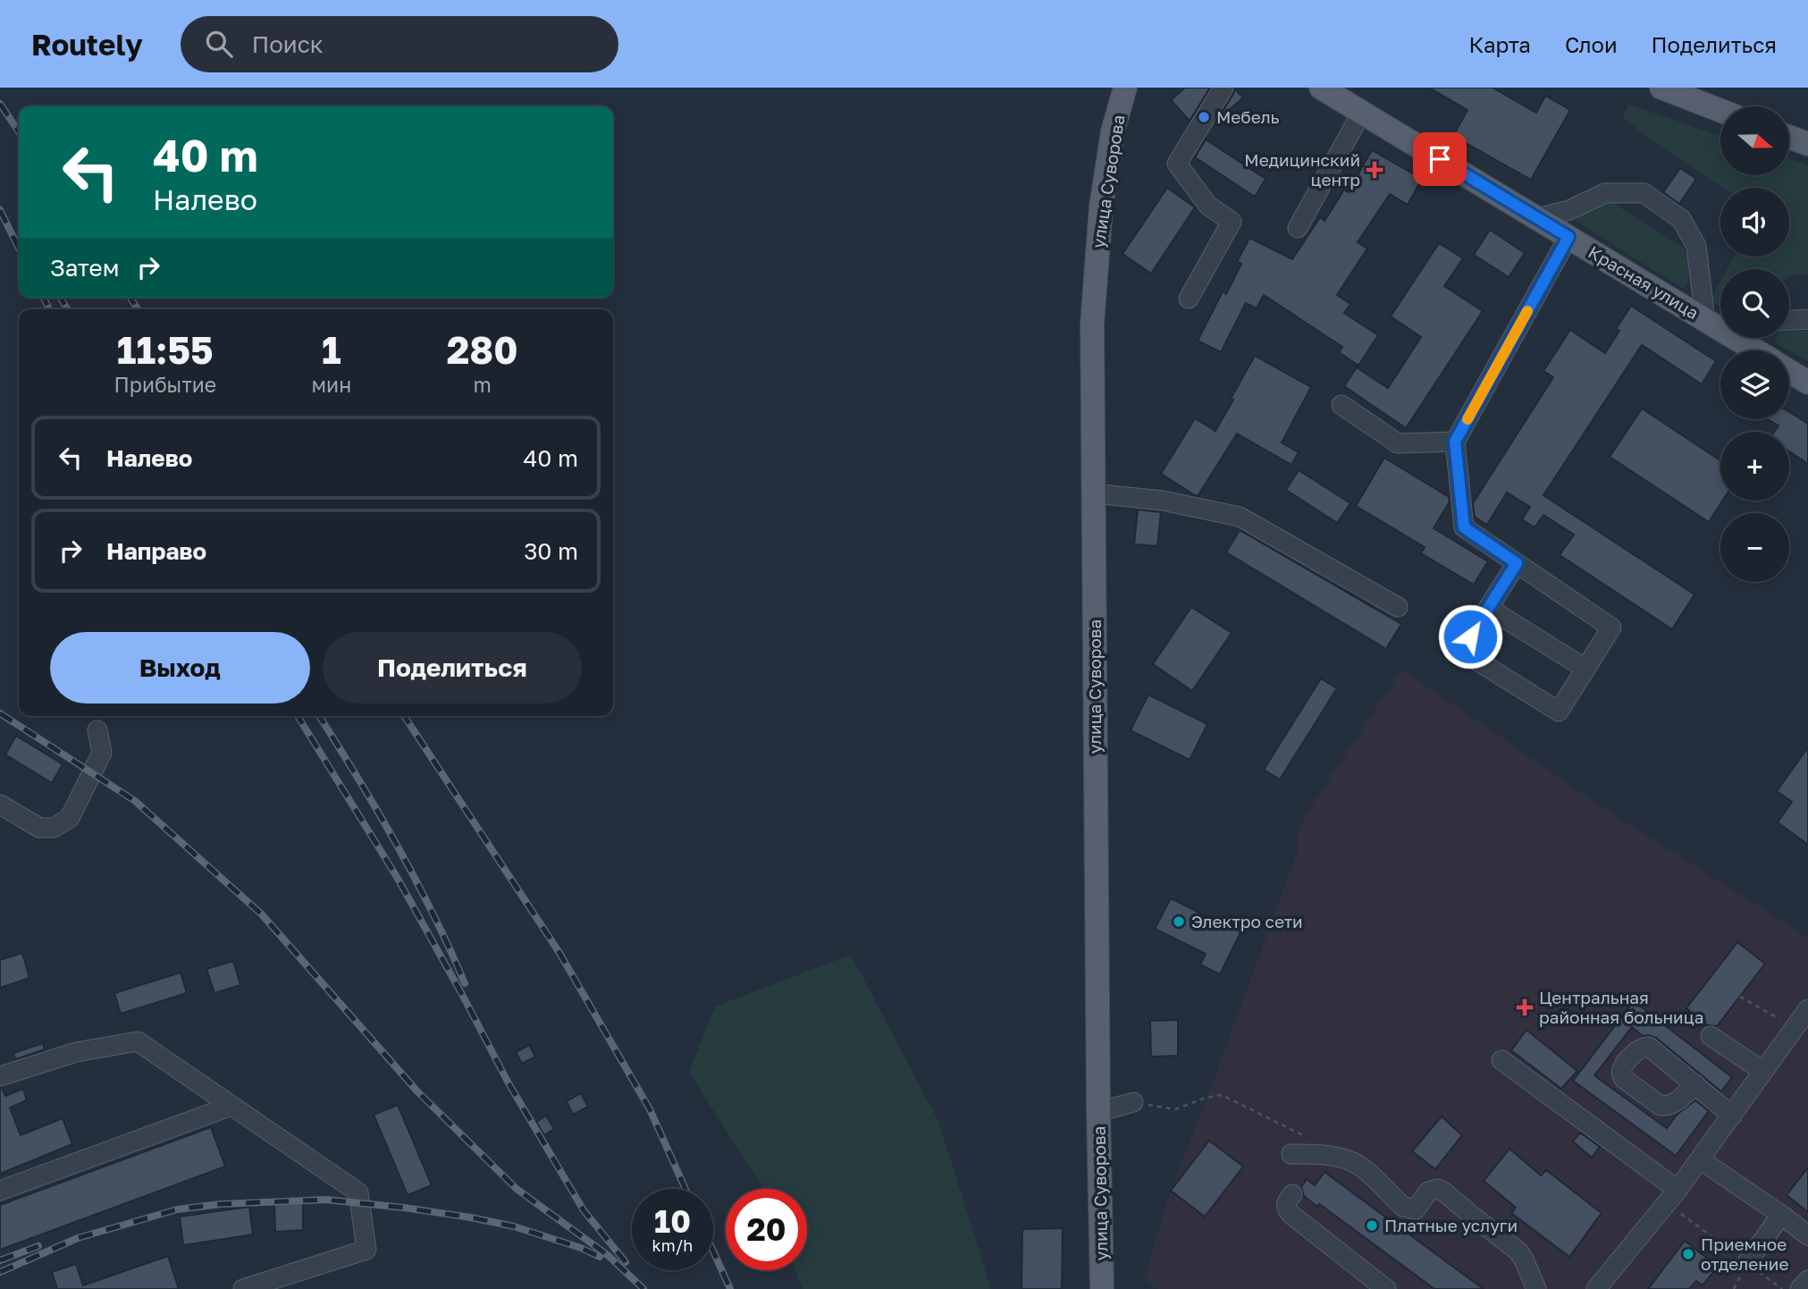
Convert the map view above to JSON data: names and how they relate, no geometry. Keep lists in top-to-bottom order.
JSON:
{
  "streets": {
    "main road": ["улица Суворова", "Красная улица"]
  },
  "places": {
    "other": [
      "Мебель",
      "Электро сети",
      "Платные услуги",
      "Приемное отделение"
    ],
    "health": ["Медицинский центр", "Центральная районная больница"]
  },
  "north": "right",
  "page": {
    "header": "Routely",
    "search": "Поиск",
    "nav": ["Карта", "Слои", "Поделиться"],
    "map_buttons": ["+", "−"],
    "turn": ["40 m", "Налево"],
    "then": "Затем",
    "eta": [
      "11:55",
      "Прибытие",
      "1",
      "мин",
      "280",
      "m"
    ],
    "list": [
      {
        "name": "Налево",
        "value": "40 m"
      },
      {
        "name": "Направо",
        "value": "30 m"
      }
    ],
    "buttons": ["Выход", "Поделиться"],
    "speed": "10 km/h",
    "limit": "20"
  }
}
